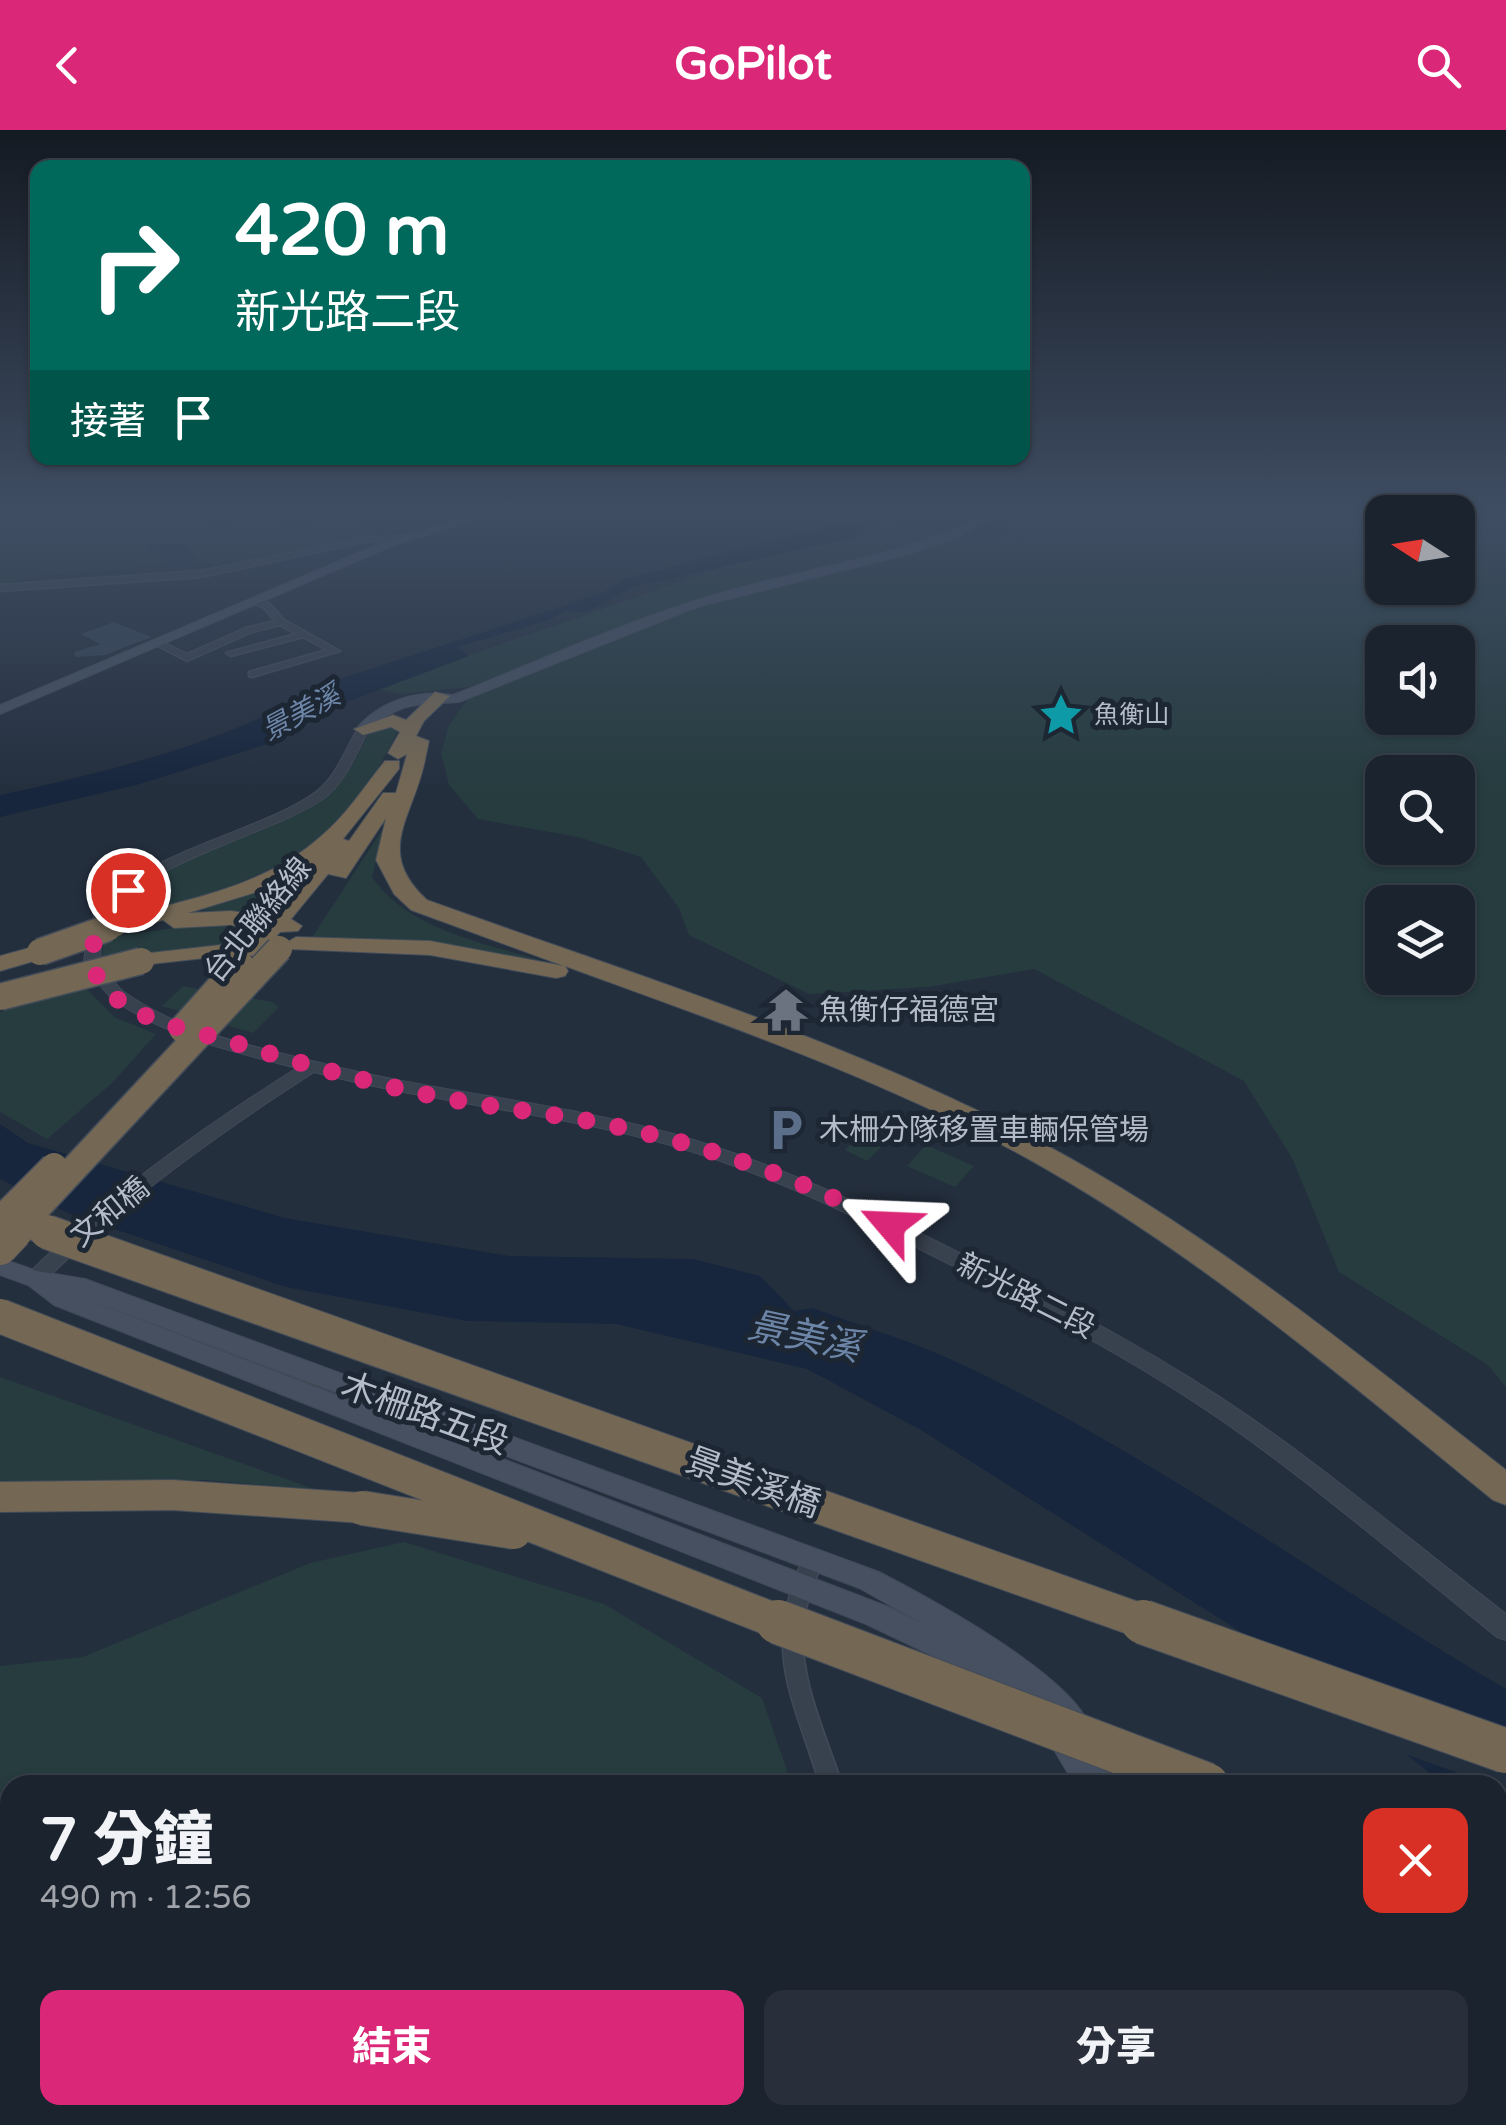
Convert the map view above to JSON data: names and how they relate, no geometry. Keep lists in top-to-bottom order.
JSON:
{
  "streets": {
    "highway": ["台北聯絡線", "景美溪橋"],
    "main road": ["新光路二段", "木柵路五段"],
    "street": ["文和橋"]
  },
  "crossings": [
    ["台北聯絡線", "新光路二段"],
    ["台北聯絡線", "景美溪橋"],
    ["文和橋", "新光路二段"],
    ["文和橋", "木柵路五段"]
  ],
  "water": ["景美溪"],
  "places": {
    "place": ["魚衡山"],
    "temple": ["魚衡仔福德宮"],
    "parking": ["木柵分隊移置車輛保管場"]
  },
  "north": "left",
  "page": {
    "header": "GoPilot",
    "turn": ["420 m", "新光路二段"],
    "then": "接著",
    "heading": ["7 分鐘", "490 m · 12:56"],
    "buttons": ["結束", "分享"]
  }
}
